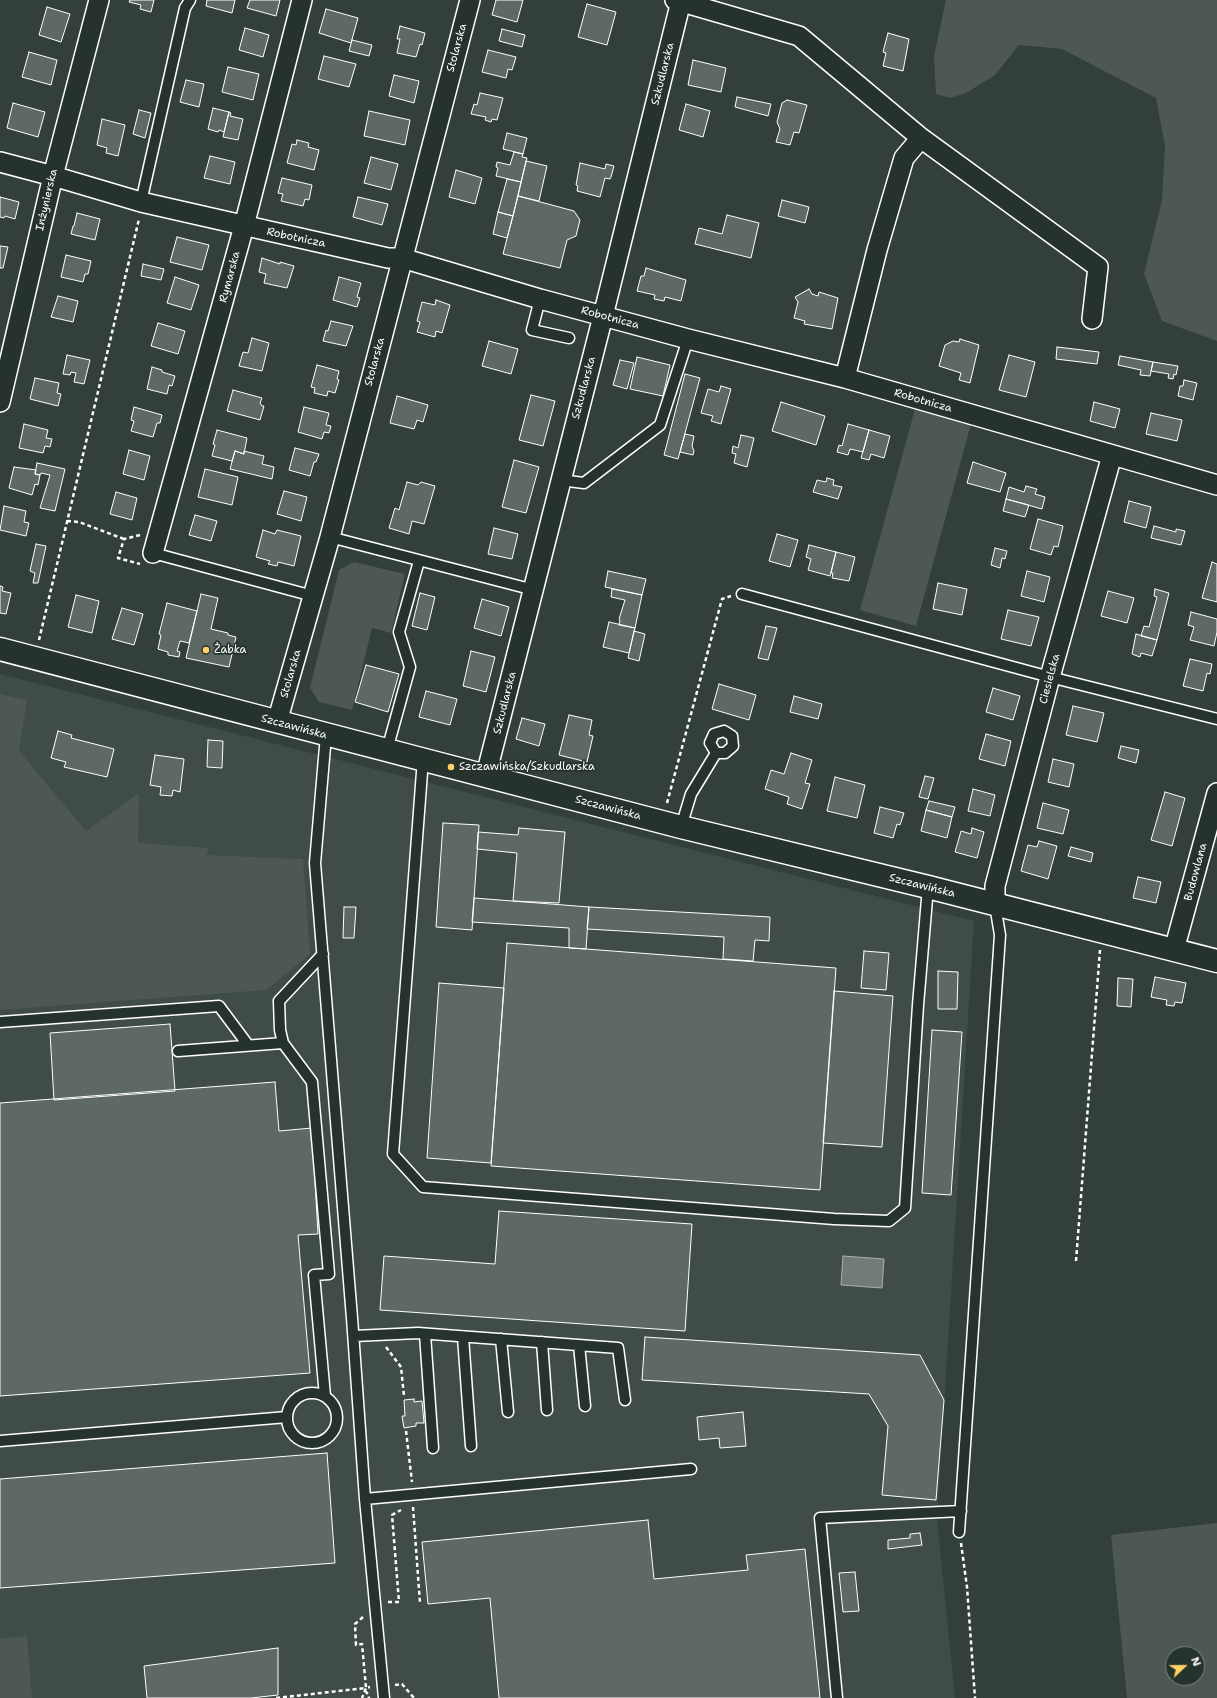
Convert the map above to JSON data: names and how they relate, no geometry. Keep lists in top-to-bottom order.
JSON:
{
  "streets": {
    "street": [
      "Stolarska",
      "Szkudlarska",
      "Inżynierska",
      "Robotnicza",
      "Rymarska",
      "Ciesielska",
      "Szczawińska",
      "Budowlana"
    ]
  },
  "crossings": [
    ["Stolarska", "Robotnicza"],
    ["Stolarska", "Szczawińska"],
    ["Szkudlarska", "Robotnicza"],
    ["Szkudlarska", "Szczawińska"],
    ["Inżynierska", "Robotnicza"],
    ["Robotnicza", "Rymarska"],
    ["Robotnicza", "Ciesielska"],
    ["Ciesielska", "Szczawińska"],
    ["Szczawińska", "Budowlana"]
  ],
  "places": ["Żabka", "Szczawińska/Szkudlarska"],
  "north": "right"
}
